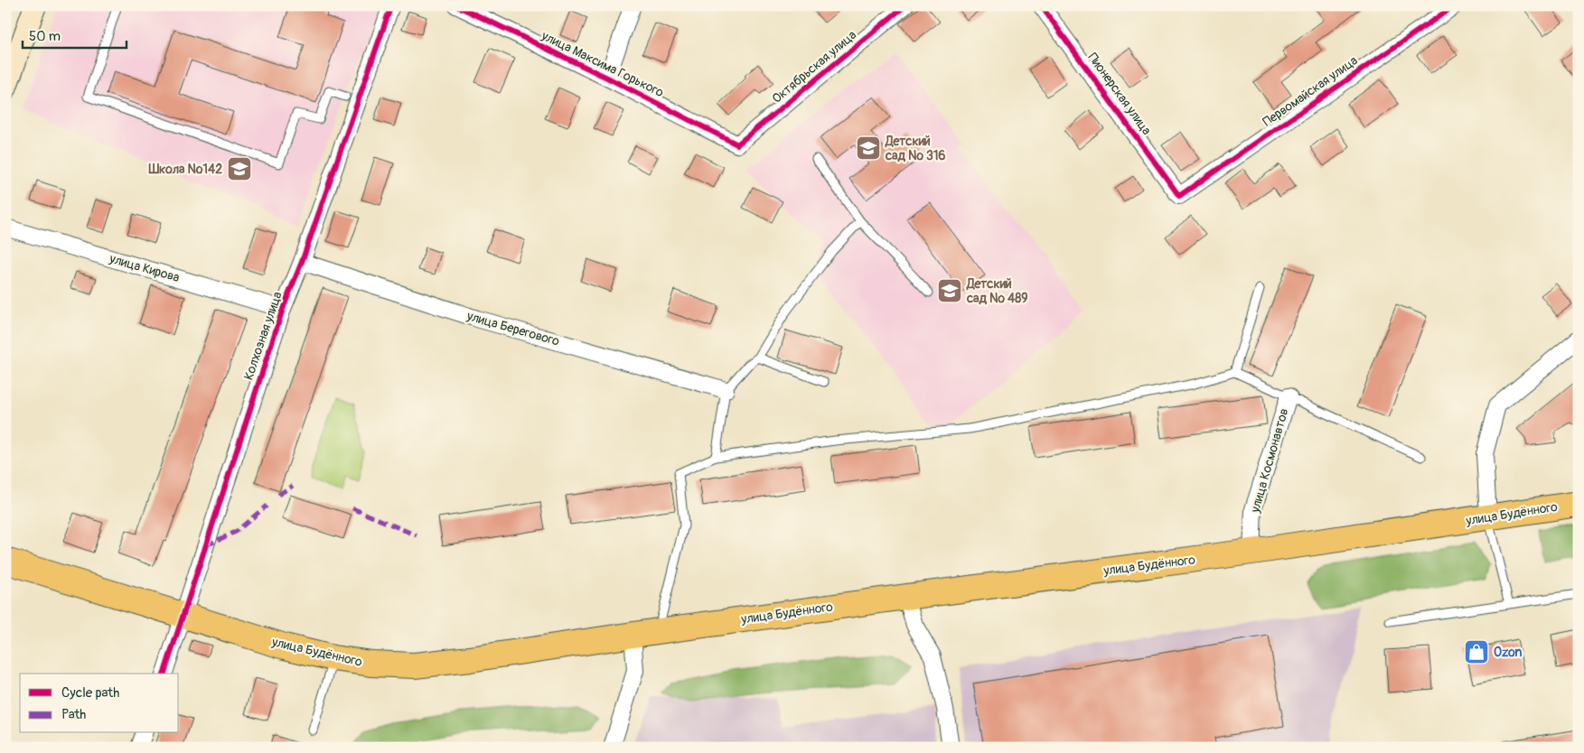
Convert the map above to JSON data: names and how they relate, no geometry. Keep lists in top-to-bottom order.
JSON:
{
  "streets": {
    "main road": ["улица Будённого"],
    "street": [
      "улица Максима Горького",
      "Октябрьская улица",
      "Первомайская улица",
      "Пионерская улица",
      "улица Кирова",
      "улица Берегового",
      "Колхозная улица",
      "улица Космонавтов"
    ]
  },
  "crossings": [
    ["улица Максима Горького", "Октябрьская улица"],
    ["Первомайская улица", "Пионерская улица"],
    ["улица Кирова", "Колхозная улица"],
    ["улица Берегового", "Колхозная улица"],
    ["Колхозная улица", "улица Будённого"],
    ["улица Космонавтов", "улица Будённого"]
  ],
  "places": {
    "school or university": ["Детский сад № 316", "Школа №142", "Детский сад № 489"],
    "shop": ["Ozon"]
  },
  "legend": ["Cycle path", "Path"],
  "scale_bar": "50 m"
}
